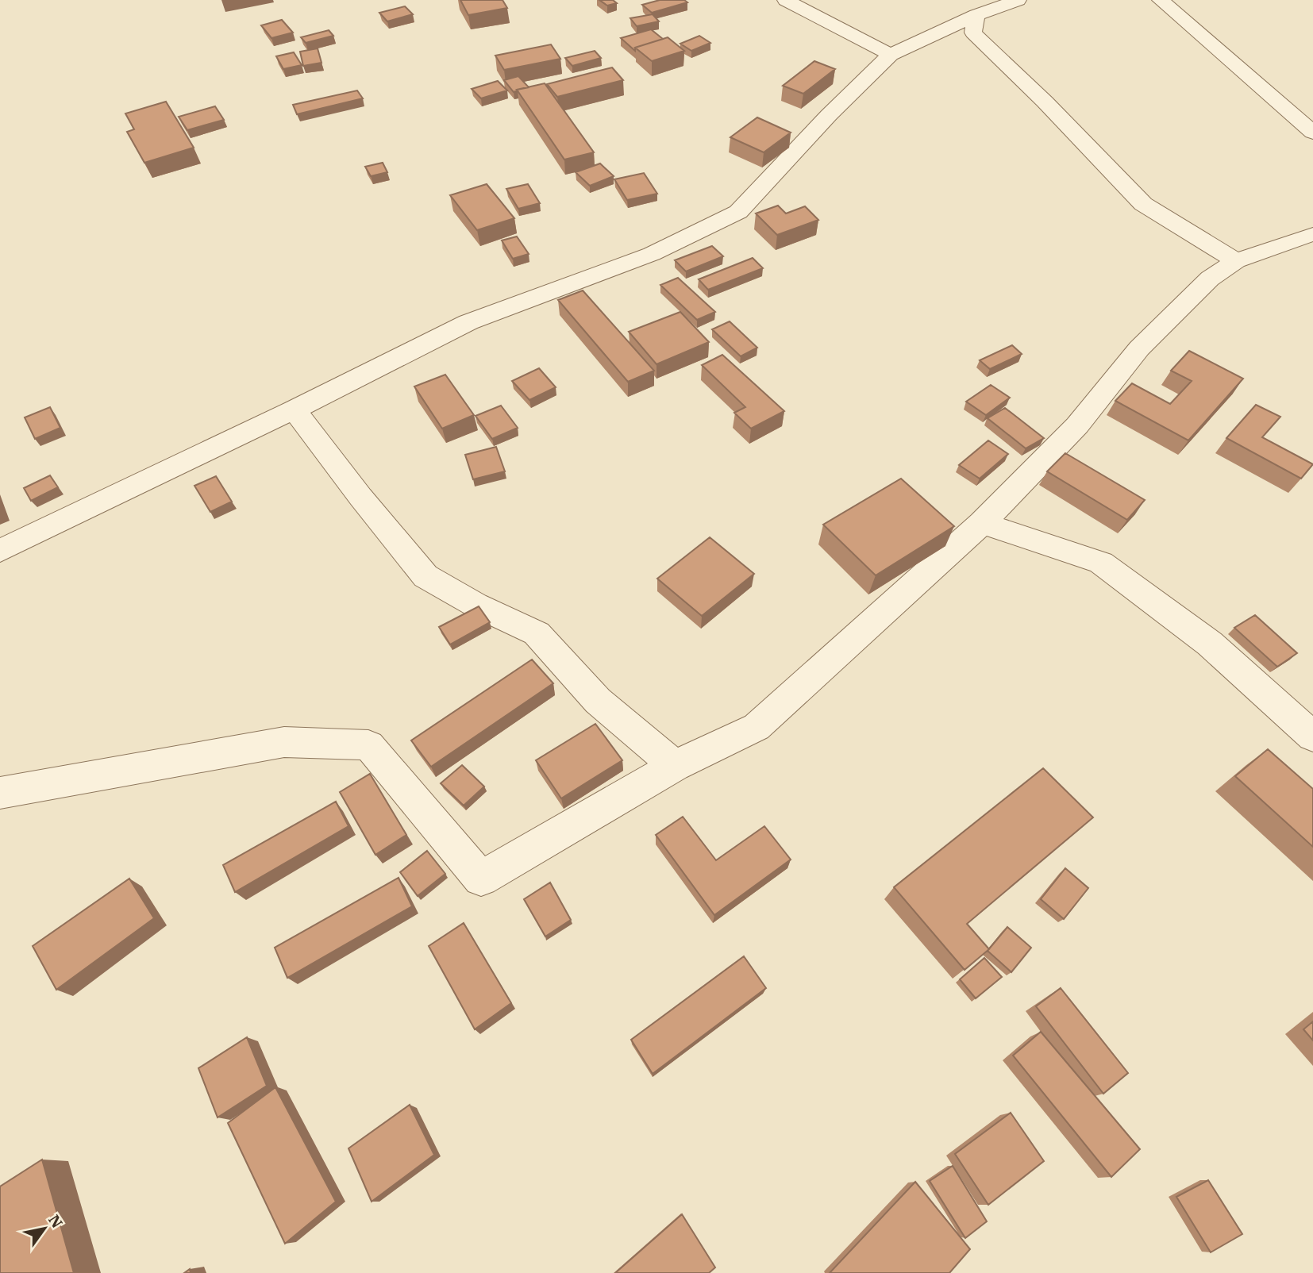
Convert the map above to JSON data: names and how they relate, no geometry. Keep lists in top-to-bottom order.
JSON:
{
  "north": "top right"
}
